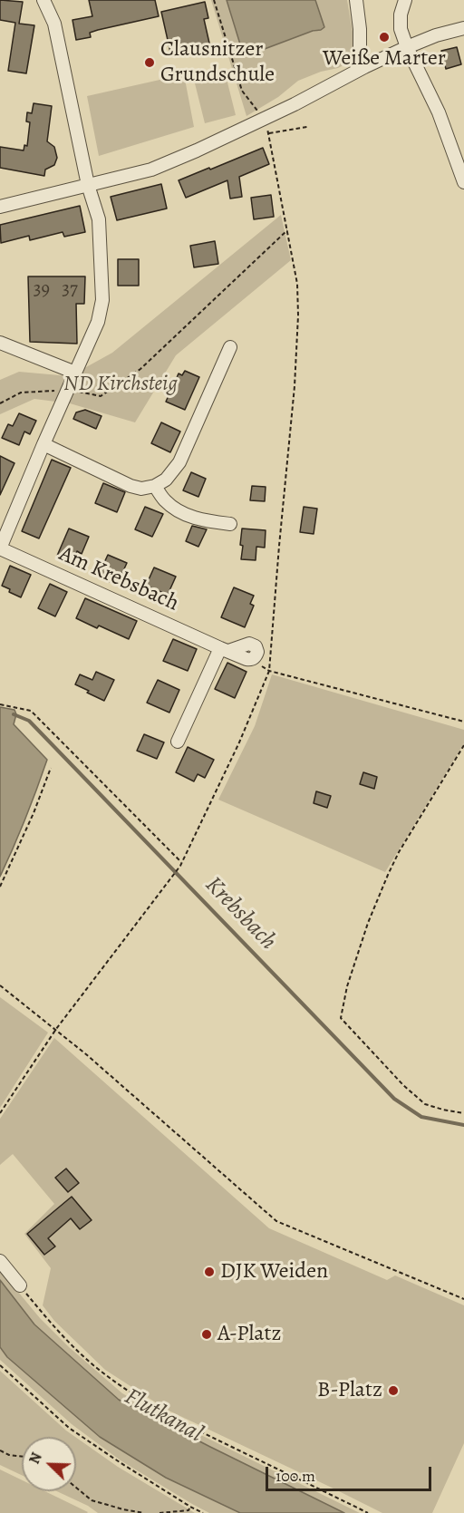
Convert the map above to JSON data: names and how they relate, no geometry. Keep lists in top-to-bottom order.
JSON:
{
  "streets": {
    "street": ["Am Krebsbach"]
  },
  "water": ["Krebsbach", "Flutkanal"],
  "parks": ["ND Kirchsteig"],
  "places": [
    "Weiße Marter",
    "Clausnitzer Grundschule",
    "DJK Weiden",
    "A-Platz",
    "B-Platz"
  ],
  "house_numbers": ["39", "37"],
  "scale_bar": "100 m",
  "north": "top left"
}
